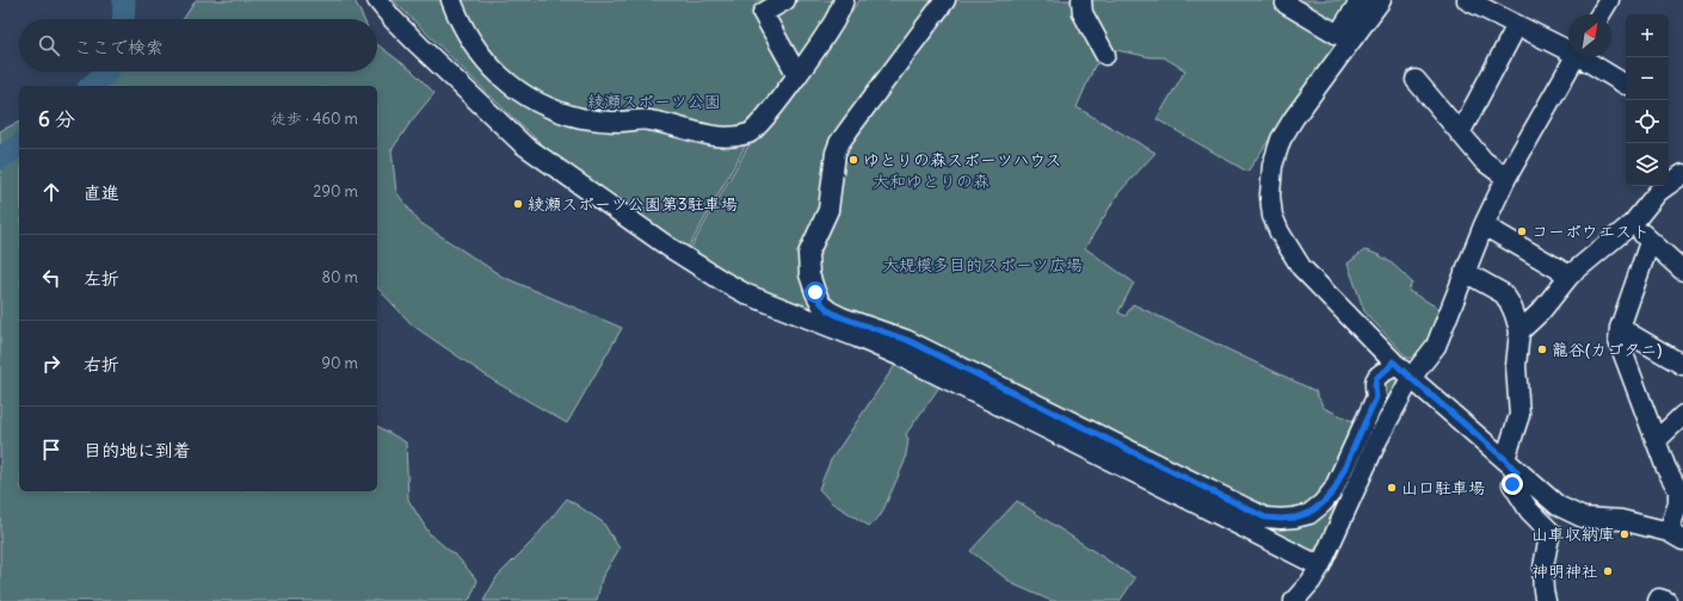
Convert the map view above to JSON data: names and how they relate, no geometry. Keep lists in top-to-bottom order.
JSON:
{
  "parks": ["綾瀬スポーツ公園", "大和ゆとりの森", "大規模多目的スポーツ広場"],
  "places": [
    "ゆとりの森スポーツハウス",
    "綾瀬スポーツ公園第3駐車場",
    "コーポウエスト",
    "籠谷(カゴタニ)",
    "山口駐車場",
    "山車収納庫",
    "神明神社"
  ],
  "north": "top right",
  "page": {
    "map_buttons": ["+", "−"],
    "search": "ここで検索",
    "heading": ["6 分", "徒歩 · 460 m"],
    "list": [
      ["直進", "290 m"],
      ["左折", "80 m"],
      ["右折", "90 m"],
      "目的地に到着"
    ]
  }
}
